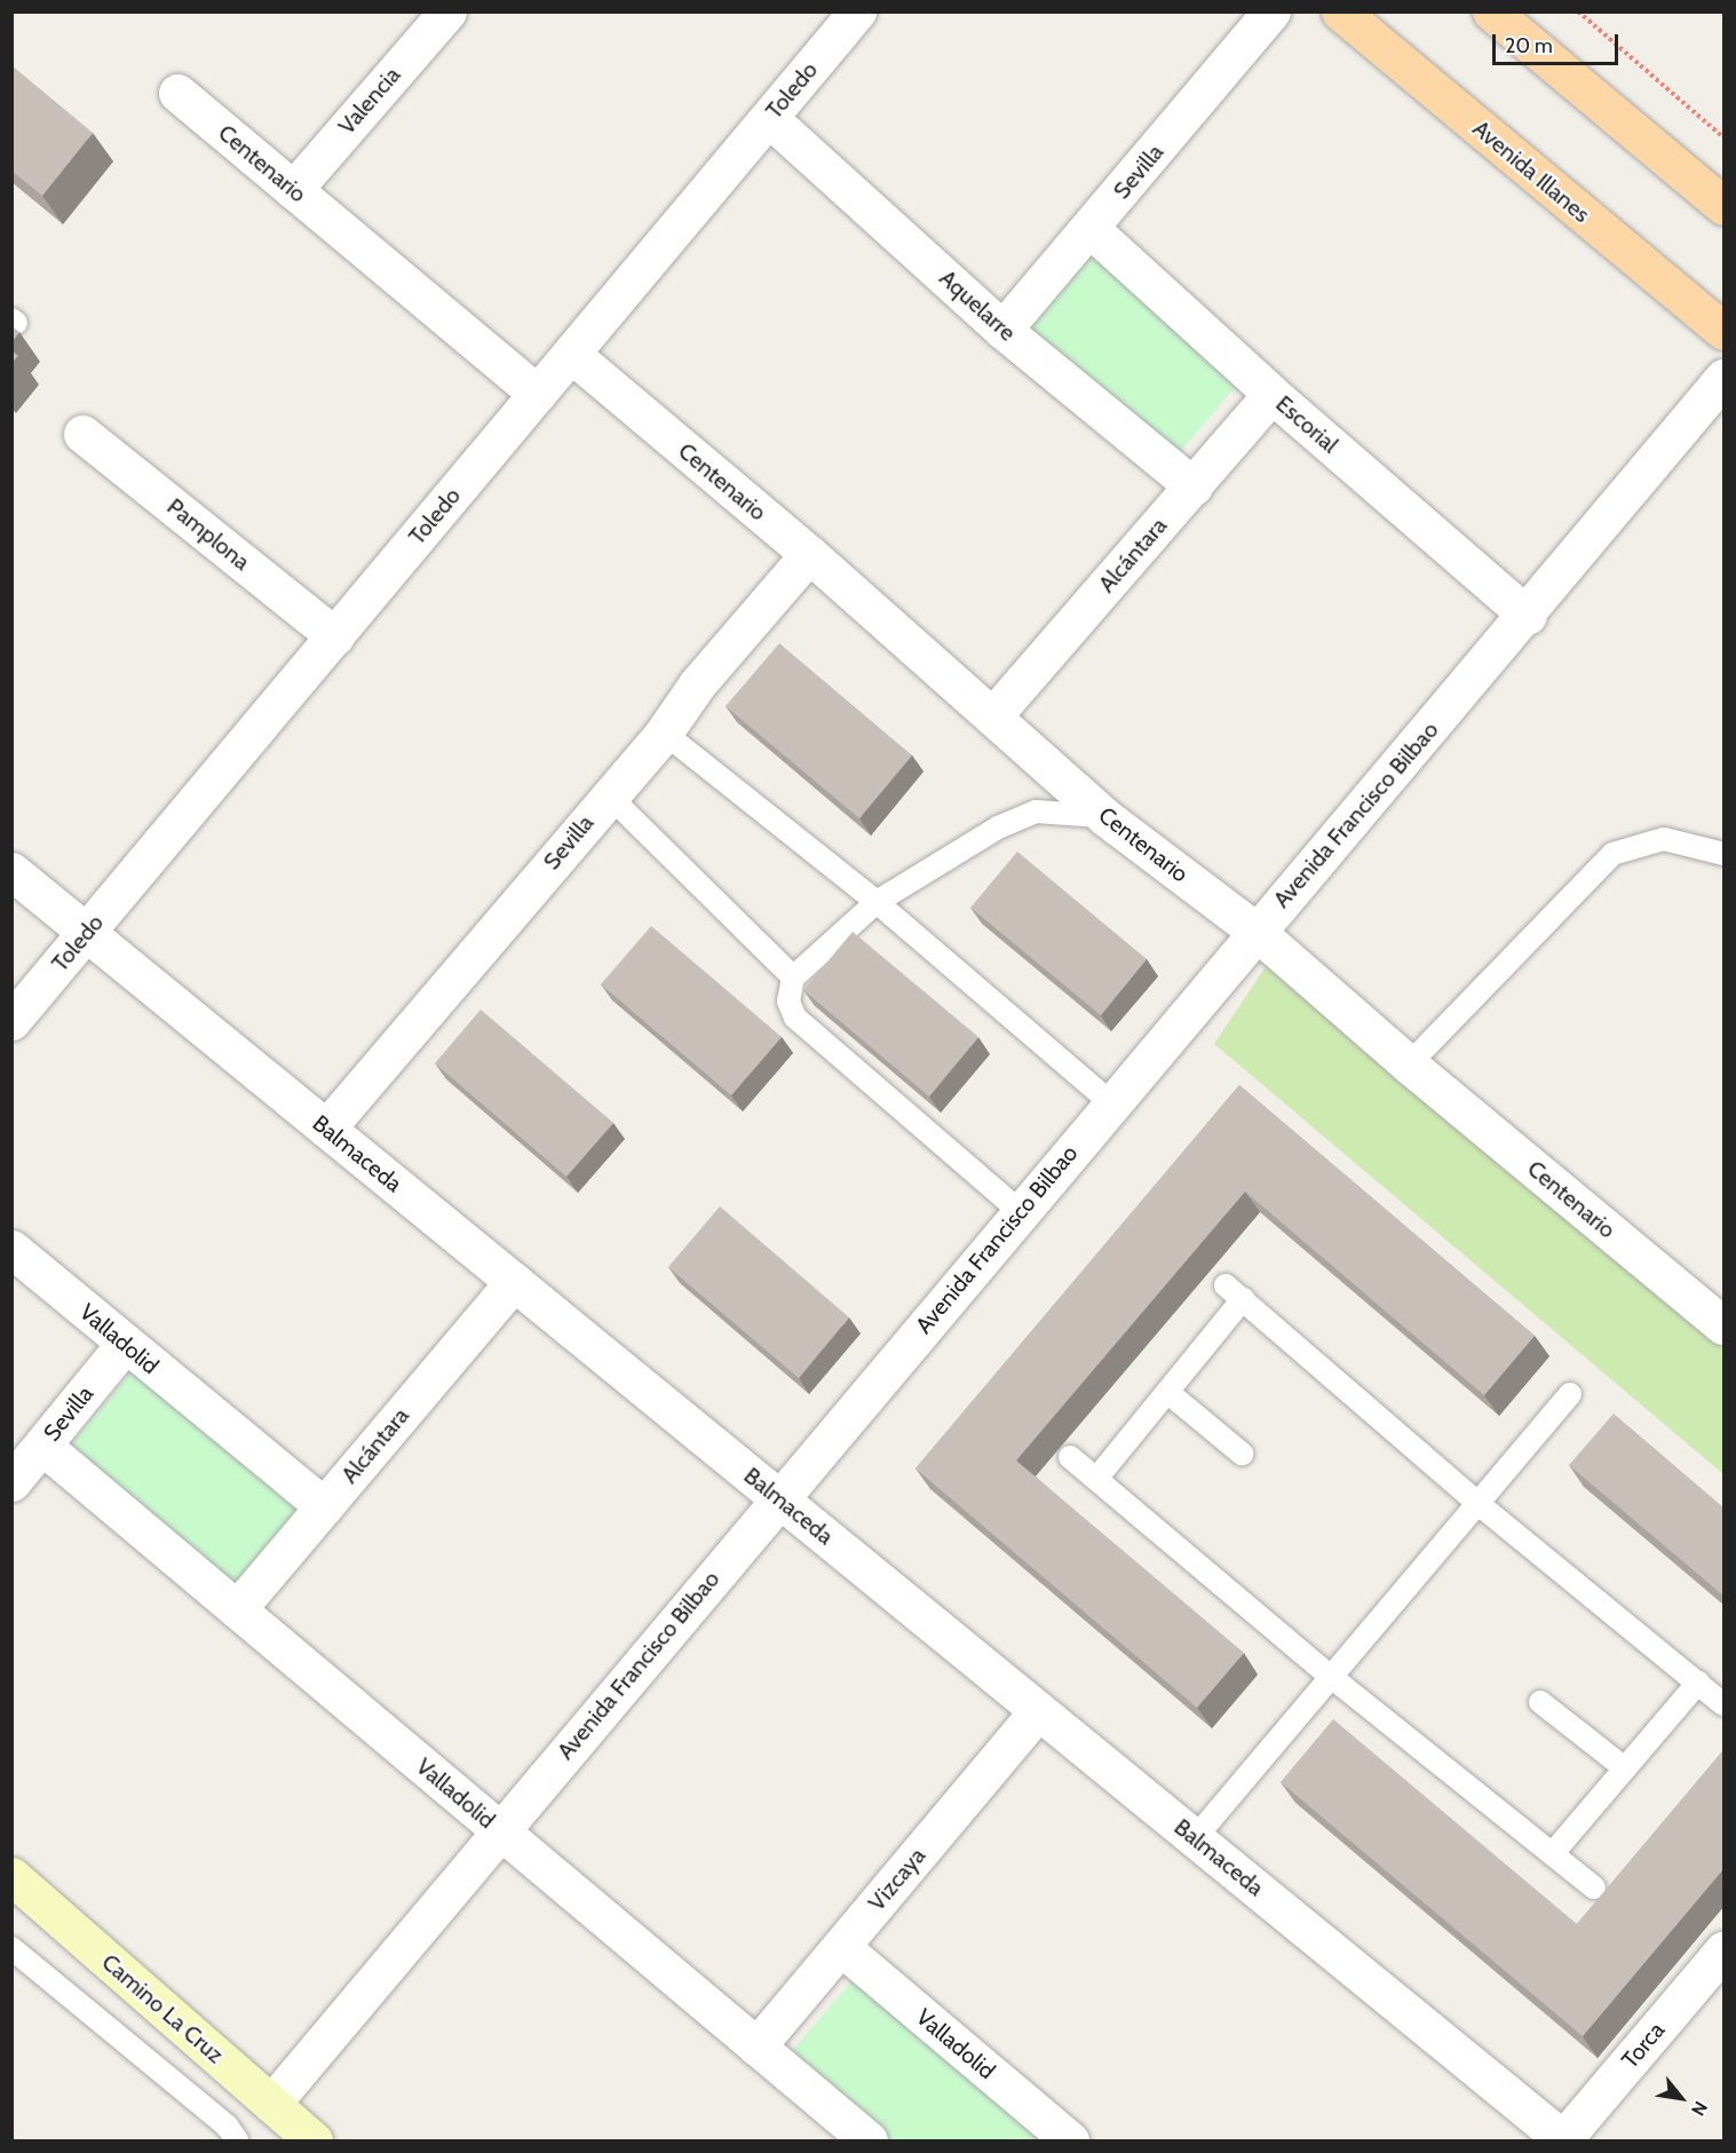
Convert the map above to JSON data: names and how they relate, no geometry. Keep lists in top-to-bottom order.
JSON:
{
  "streets": {
    "main road": ["Avenida Illanes"],
    "street": [
      "Toledo",
      "Valencia",
      "Centenario",
      "Sevilla",
      "Aquelarre",
      "Escorial",
      "Pamplona",
      "Alcántara",
      "Avenida Francisco Bilbao",
      "Balmaceda",
      "Valladolid",
      "Vizcaya",
      "Camino La Cruz",
      "Torca"
    ]
  },
  "crossings": [
    ["Toledo", "Centenario"],
    ["Toledo", "Aquelarre"],
    ["Toledo", "Pamplona"],
    ["Toledo", "Balmaceda"],
    ["Valencia", "Centenario"],
    ["Centenario", "Sevilla"],
    ["Centenario", "Alcántara"],
    ["Centenario", "Avenida Francisco Bilbao"],
    ["Sevilla", "Aquelarre"],
    ["Sevilla", "Escorial"],
    ["Sevilla", "Balmaceda"],
    ["Sevilla", "Valladolid"],
    ["Aquelarre", "Alcántara"],
    ["Escorial", "Alcántara"],
    ["Escorial", "Avenida Francisco Bilbao"],
    ["Alcántara", "Balmaceda"],
    ["Alcántara", "Valladolid"],
    ["Avenida Francisco Bilbao", "Balmaceda"],
    ["Avenida Francisco Bilbao", "Valladolid"],
    ["Avenida Francisco Bilbao", "Camino La Cruz"],
    ["Balmaceda", "Vizcaya"],
    ["Balmaceda", "Torca"],
    ["Valladolid", "Vizcaya"]
  ],
  "scale_bar": "20 m",
  "north": "bottom right"
}
